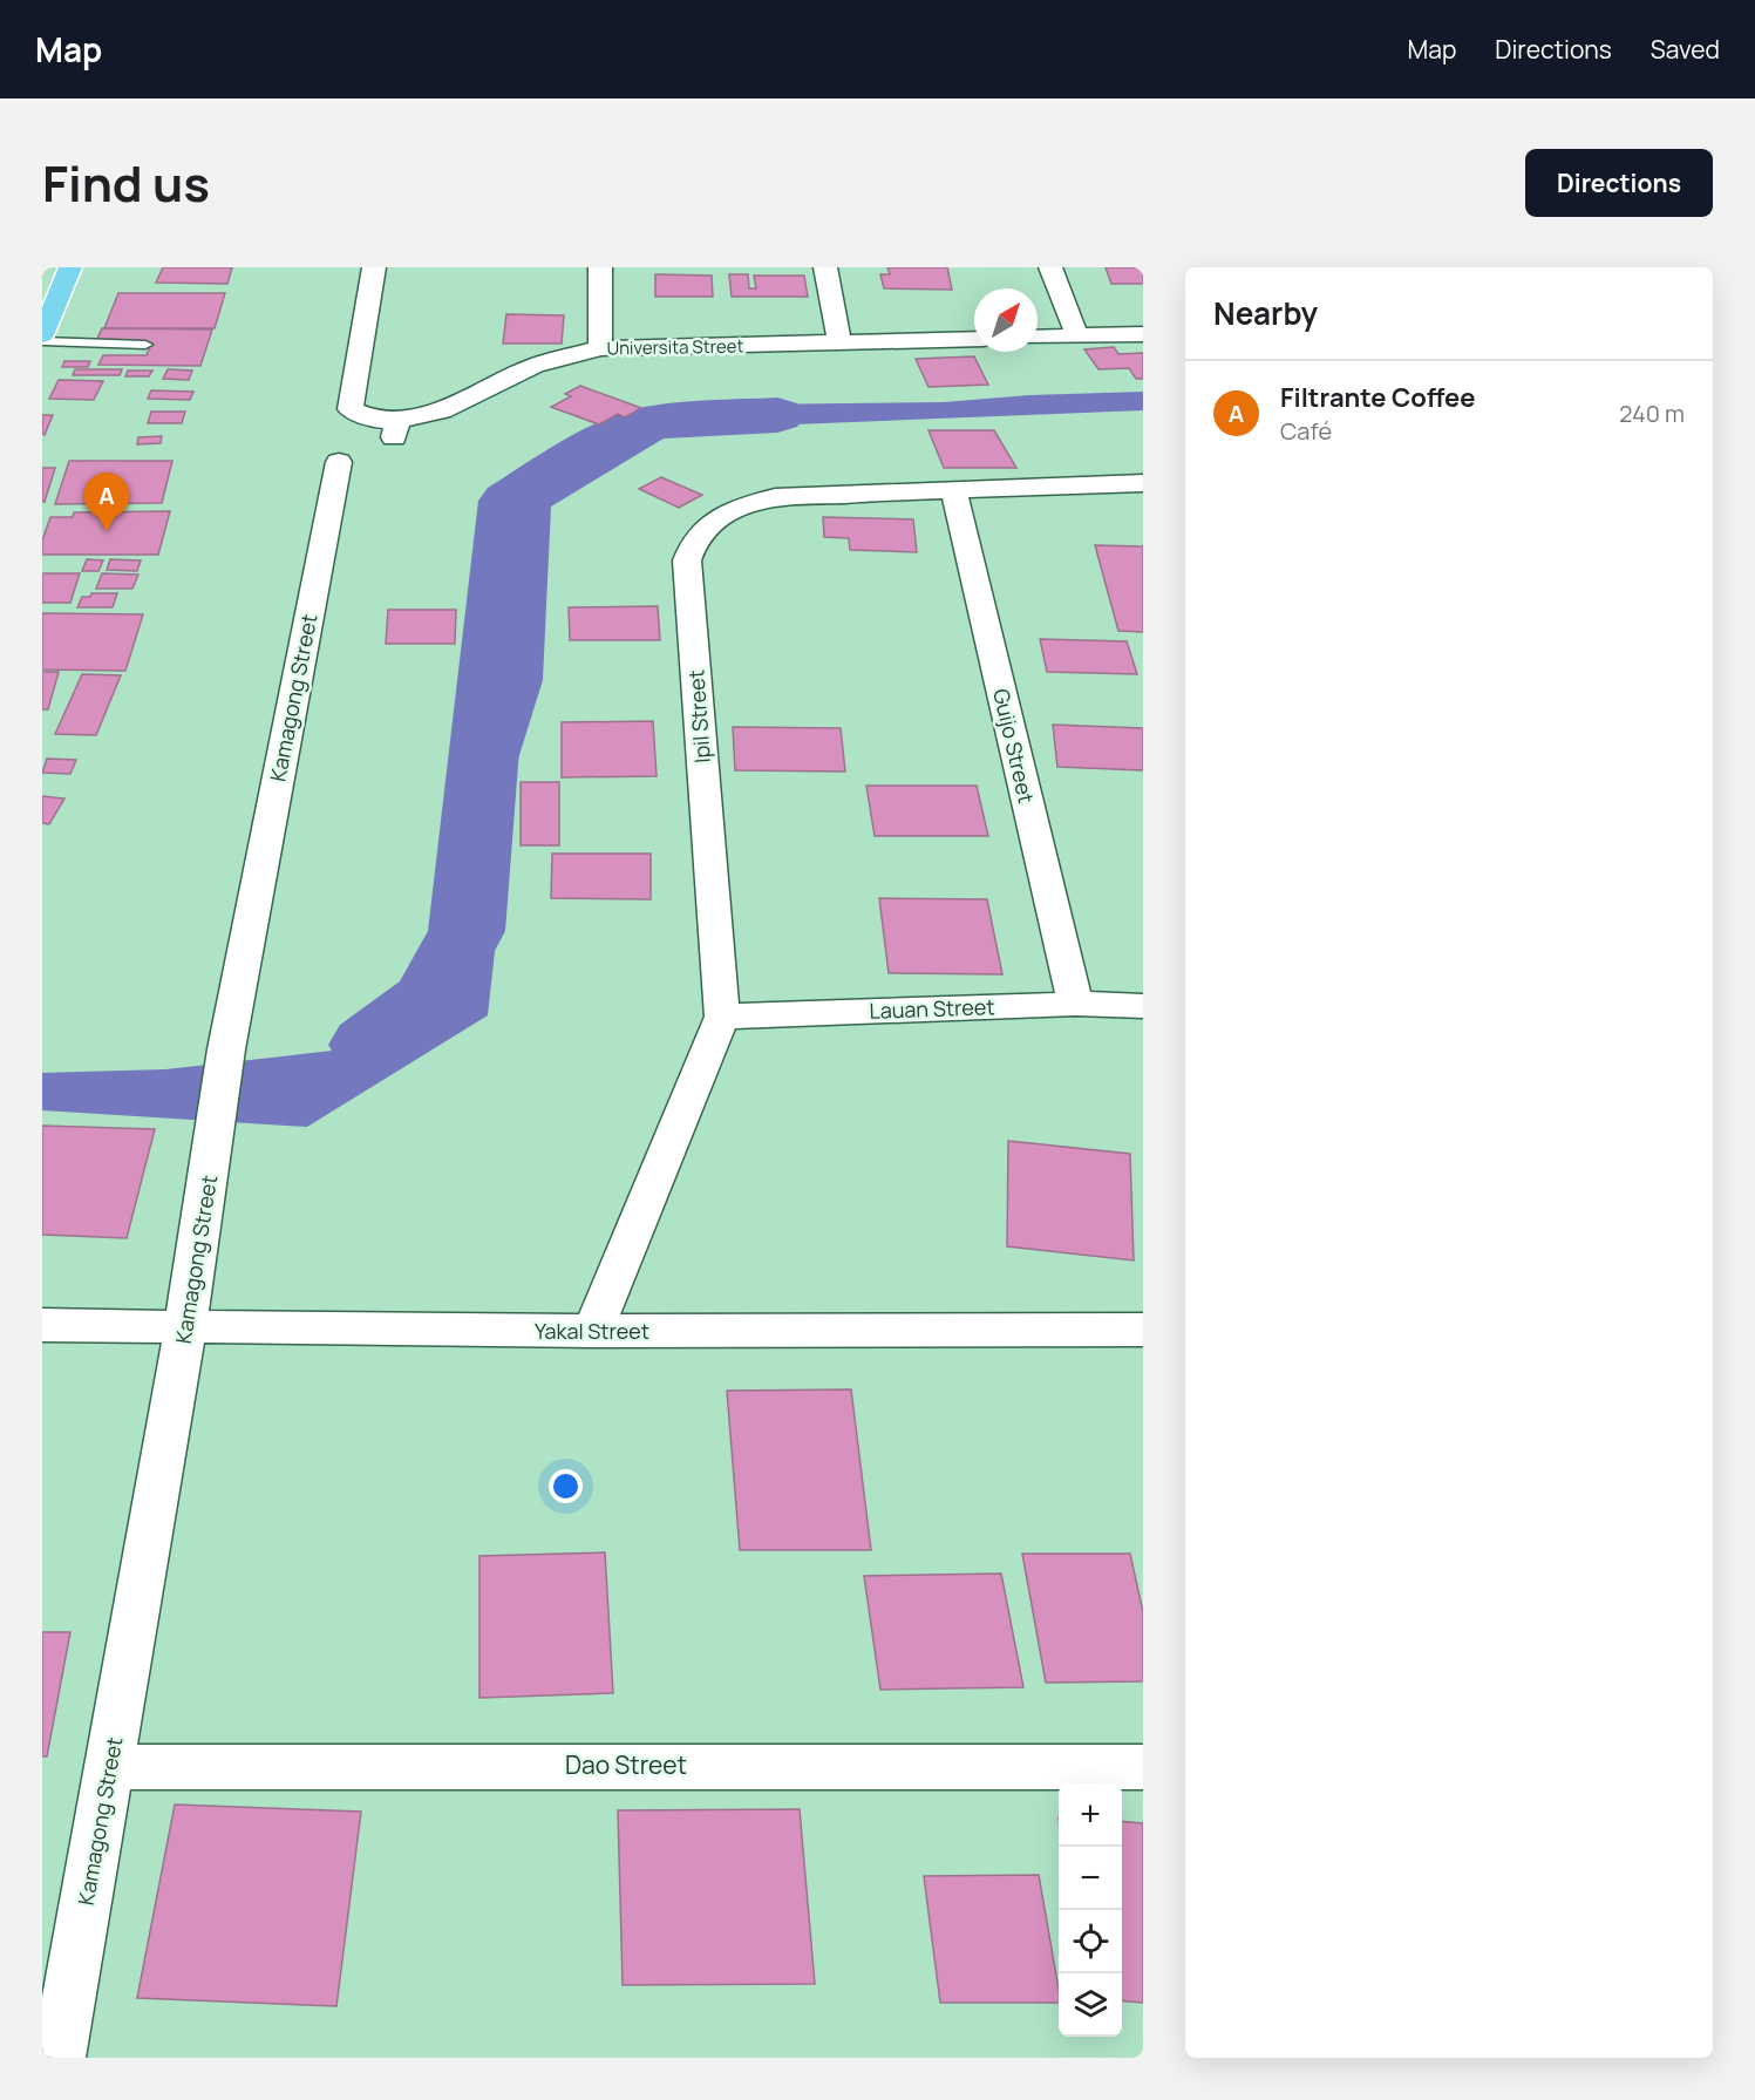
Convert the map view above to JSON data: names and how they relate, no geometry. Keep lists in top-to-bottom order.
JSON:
{
  "streets": {
    "street": [
      "Universita Street",
      "Kamagong Street",
      "Ipil Street",
      "Guijo Street",
      "Lauan Street",
      "Yakal Street",
      "Dao Street"
    ]
  },
  "crossings": [
    ["Kamagong Street", "Yakal Street"],
    ["Kamagong Street", "Dao Street"],
    ["Ipil Street", "Guijo Street"],
    ["Ipil Street", "Lauan Street"],
    ["Ipil Street", "Yakal Street"],
    ["Guijo Street", "Lauan Street"]
  ],
  "north": "top right",
  "page": {
    "header": "Map",
    "nav": ["Map", "Directions", "Saved"],
    "title": "Find us",
    "buttons": "Directions",
    "heading": "Nearby",
    "list": [
      {
        "mark": "A",
        "name": "Filtrante Coffee",
        "note": "Café",
        "value": "240 m"
      }
    ],
    "pins": "A",
    "map_buttons": ["+", "−"]
  }
}
